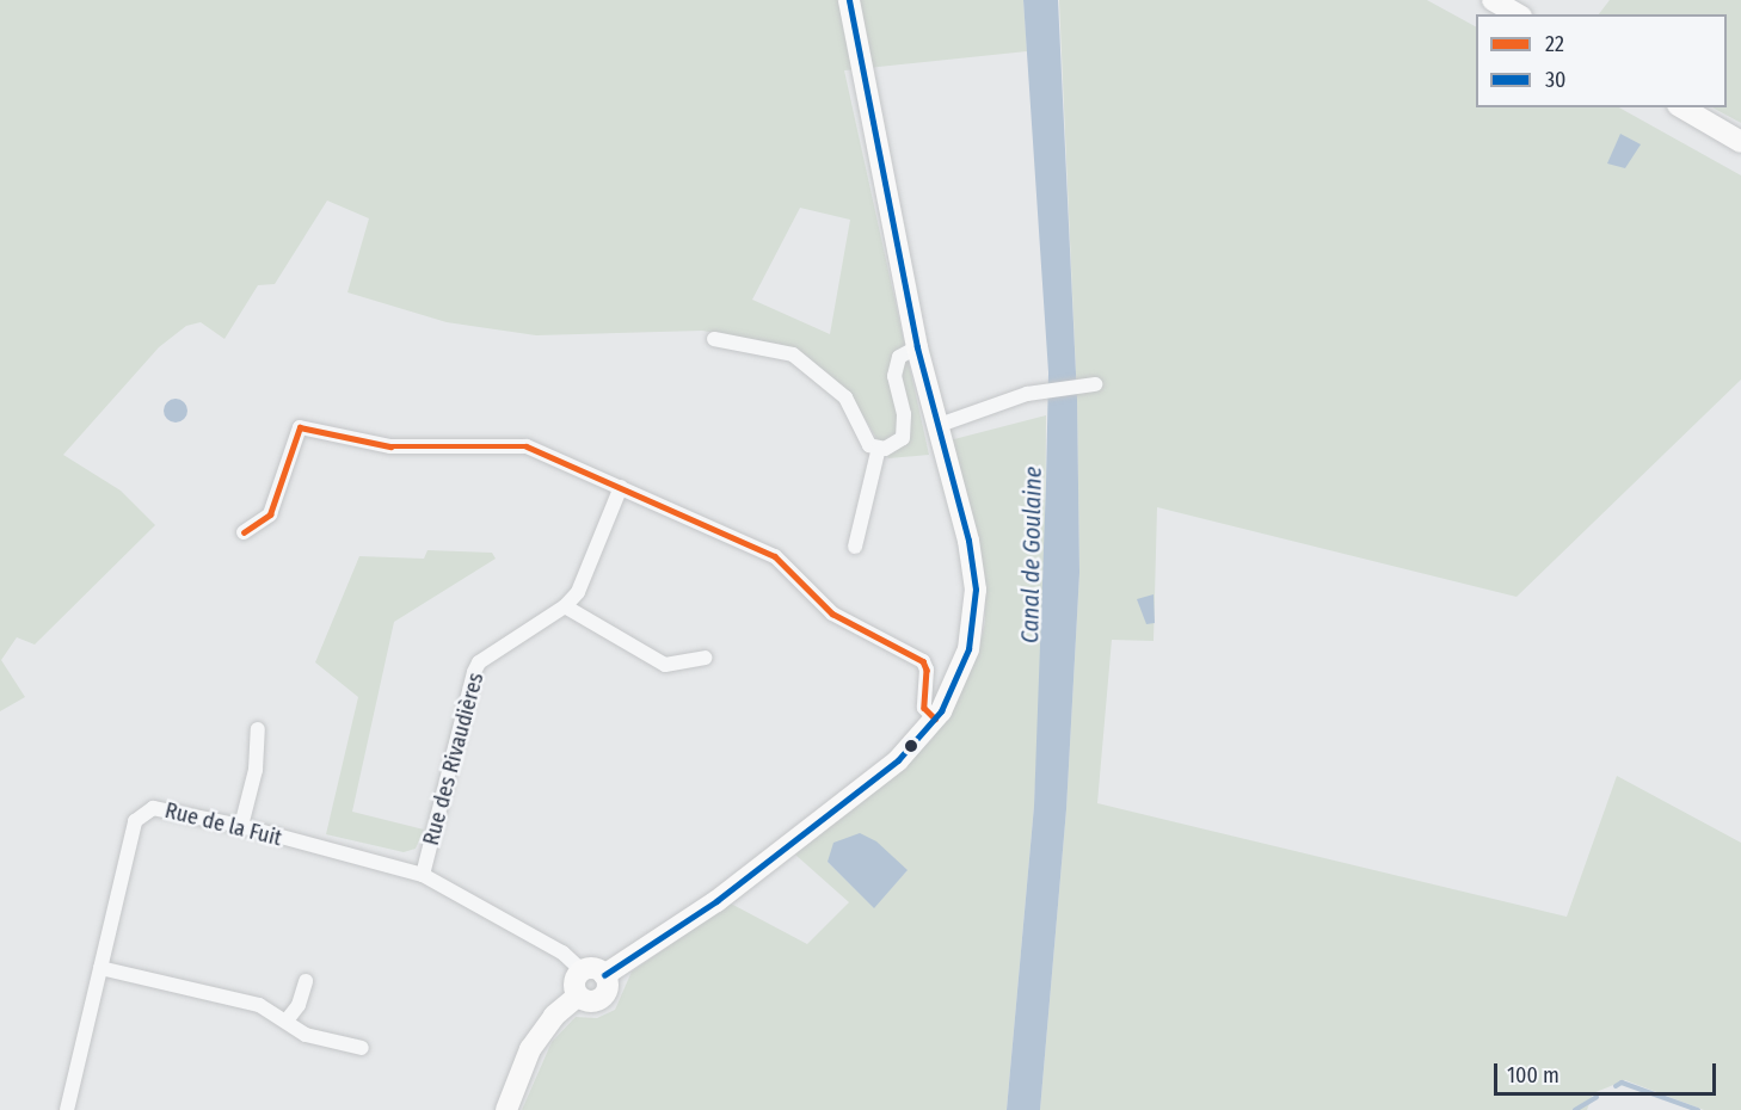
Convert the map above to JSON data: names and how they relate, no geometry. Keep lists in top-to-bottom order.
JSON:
{
  "streets": {
    "street": ["Rue des Rivaudières", "Rue de la Fuit"]
  },
  "crossings": [
    ["Rue des Rivaudières", "Rue de la Fuit"]
  ],
  "water": ["Canal de Goulaine"],
  "lines": ["transit line 30", "transit line 22"],
  "legend": ["22", "30"],
  "scale_bar": "100 m"
}
